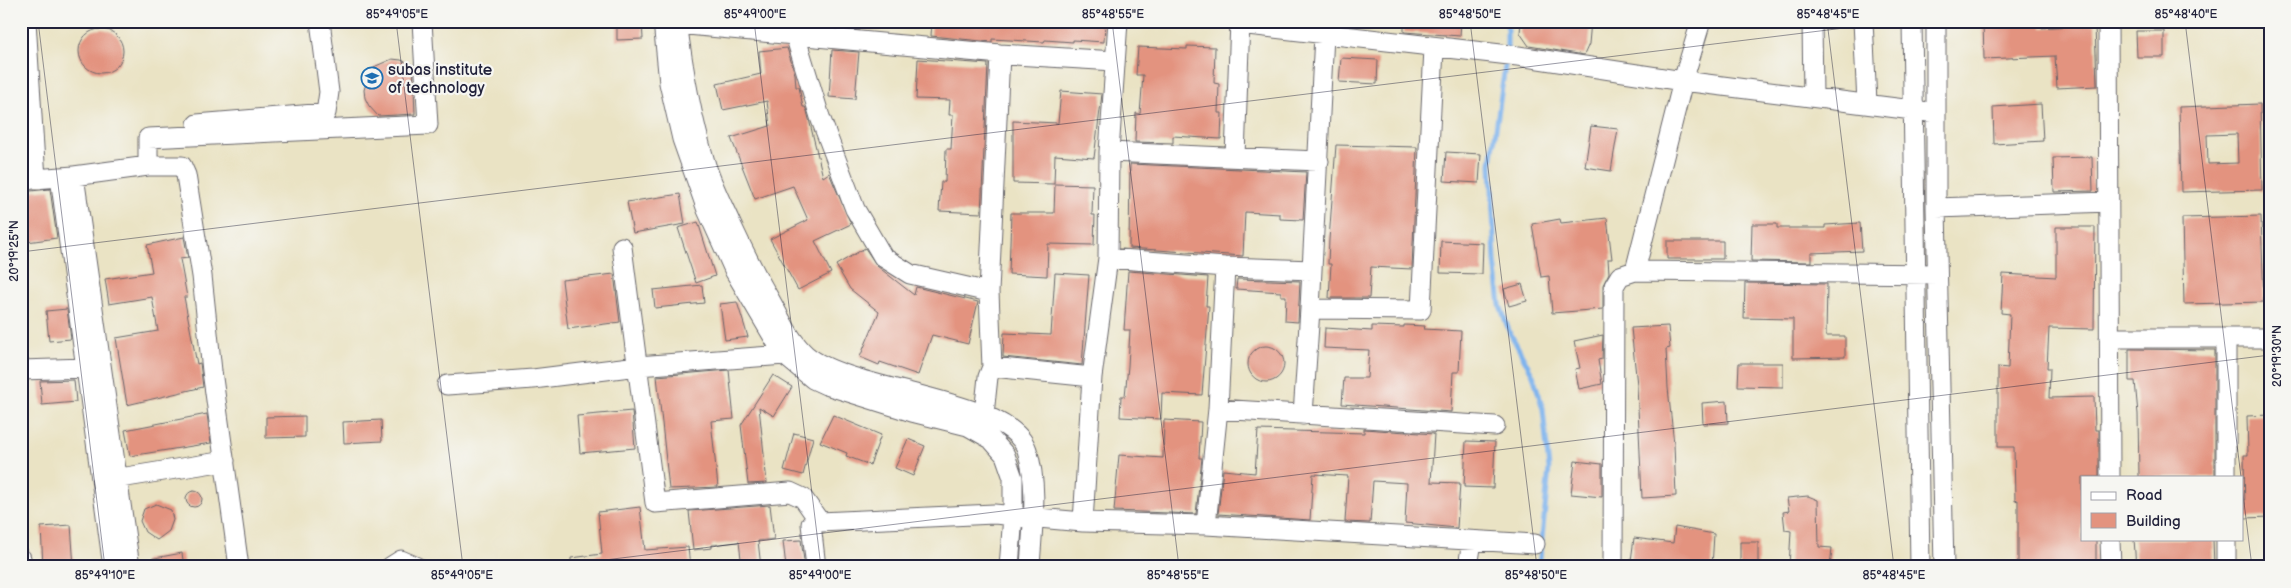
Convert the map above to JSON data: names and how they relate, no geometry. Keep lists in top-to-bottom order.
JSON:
{
  "places": {
    "school or university": ["subas institute of technology"]
  },
  "legend": ["Road", "Building"],
  "coordinates": [
    "85°49'05\"E",
    "85°49'00\"E",
    "85°48'55\"E",
    "85°48'50\"E",
    "85°48'45\"E",
    "85°48'40\"E",
    "20°19'25\"N",
    "20°19'30\"N",
    "85°49'10\"E"
  ]
}
